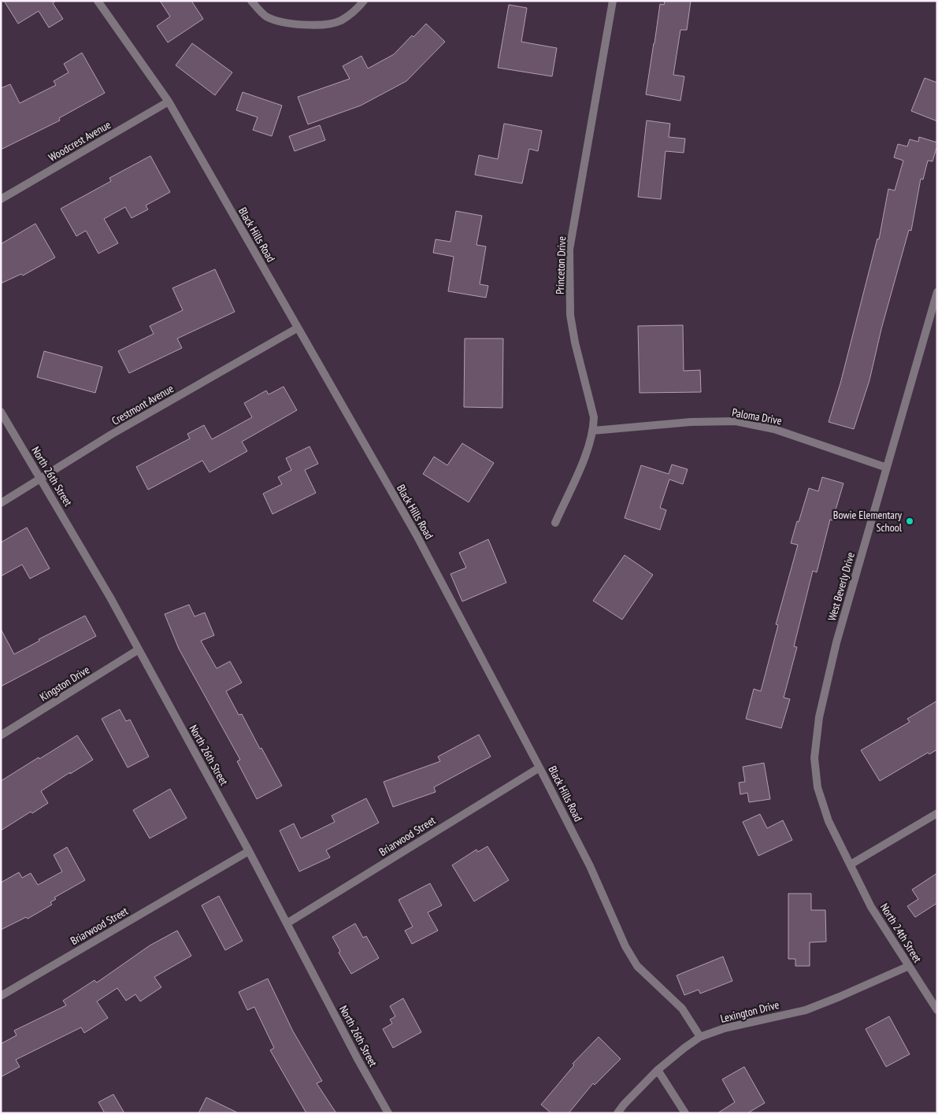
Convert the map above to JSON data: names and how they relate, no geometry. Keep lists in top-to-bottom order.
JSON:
{
  "streets": {
    "street": [
      "Woodcrest Avenue",
      "Black Hills Road",
      "Princeton Drive",
      "Crestmont Avenue",
      "Paloma Drive",
      "North 26th Street",
      "West Beverly Drive",
      "Kingston Drive",
      "Briarwood Street",
      "North 24th Street",
      "Lexington Drive"
    ]
  },
  "crossings": [
    ["Woodcrest Avenue", "Black Hills Road"],
    ["Black Hills Road", "Crestmont Avenue"],
    ["Black Hills Road", "Briarwood Street"],
    ["Black Hills Road", "Lexington Drive"],
    ["Princeton Drive", "Paloma Drive"],
    ["Crestmont Avenue", "North 26th Street"],
    ["Paloma Drive", "West Beverly Drive"],
    ["North 26th Street", "Kingston Drive"],
    ["North 26th Street", "Briarwood Street"],
    ["West Beverly Drive", "North 24th Street"],
    ["North 24th Street", "Lexington Drive"]
  ],
  "places": ["Bowie Elementary School"]
}
